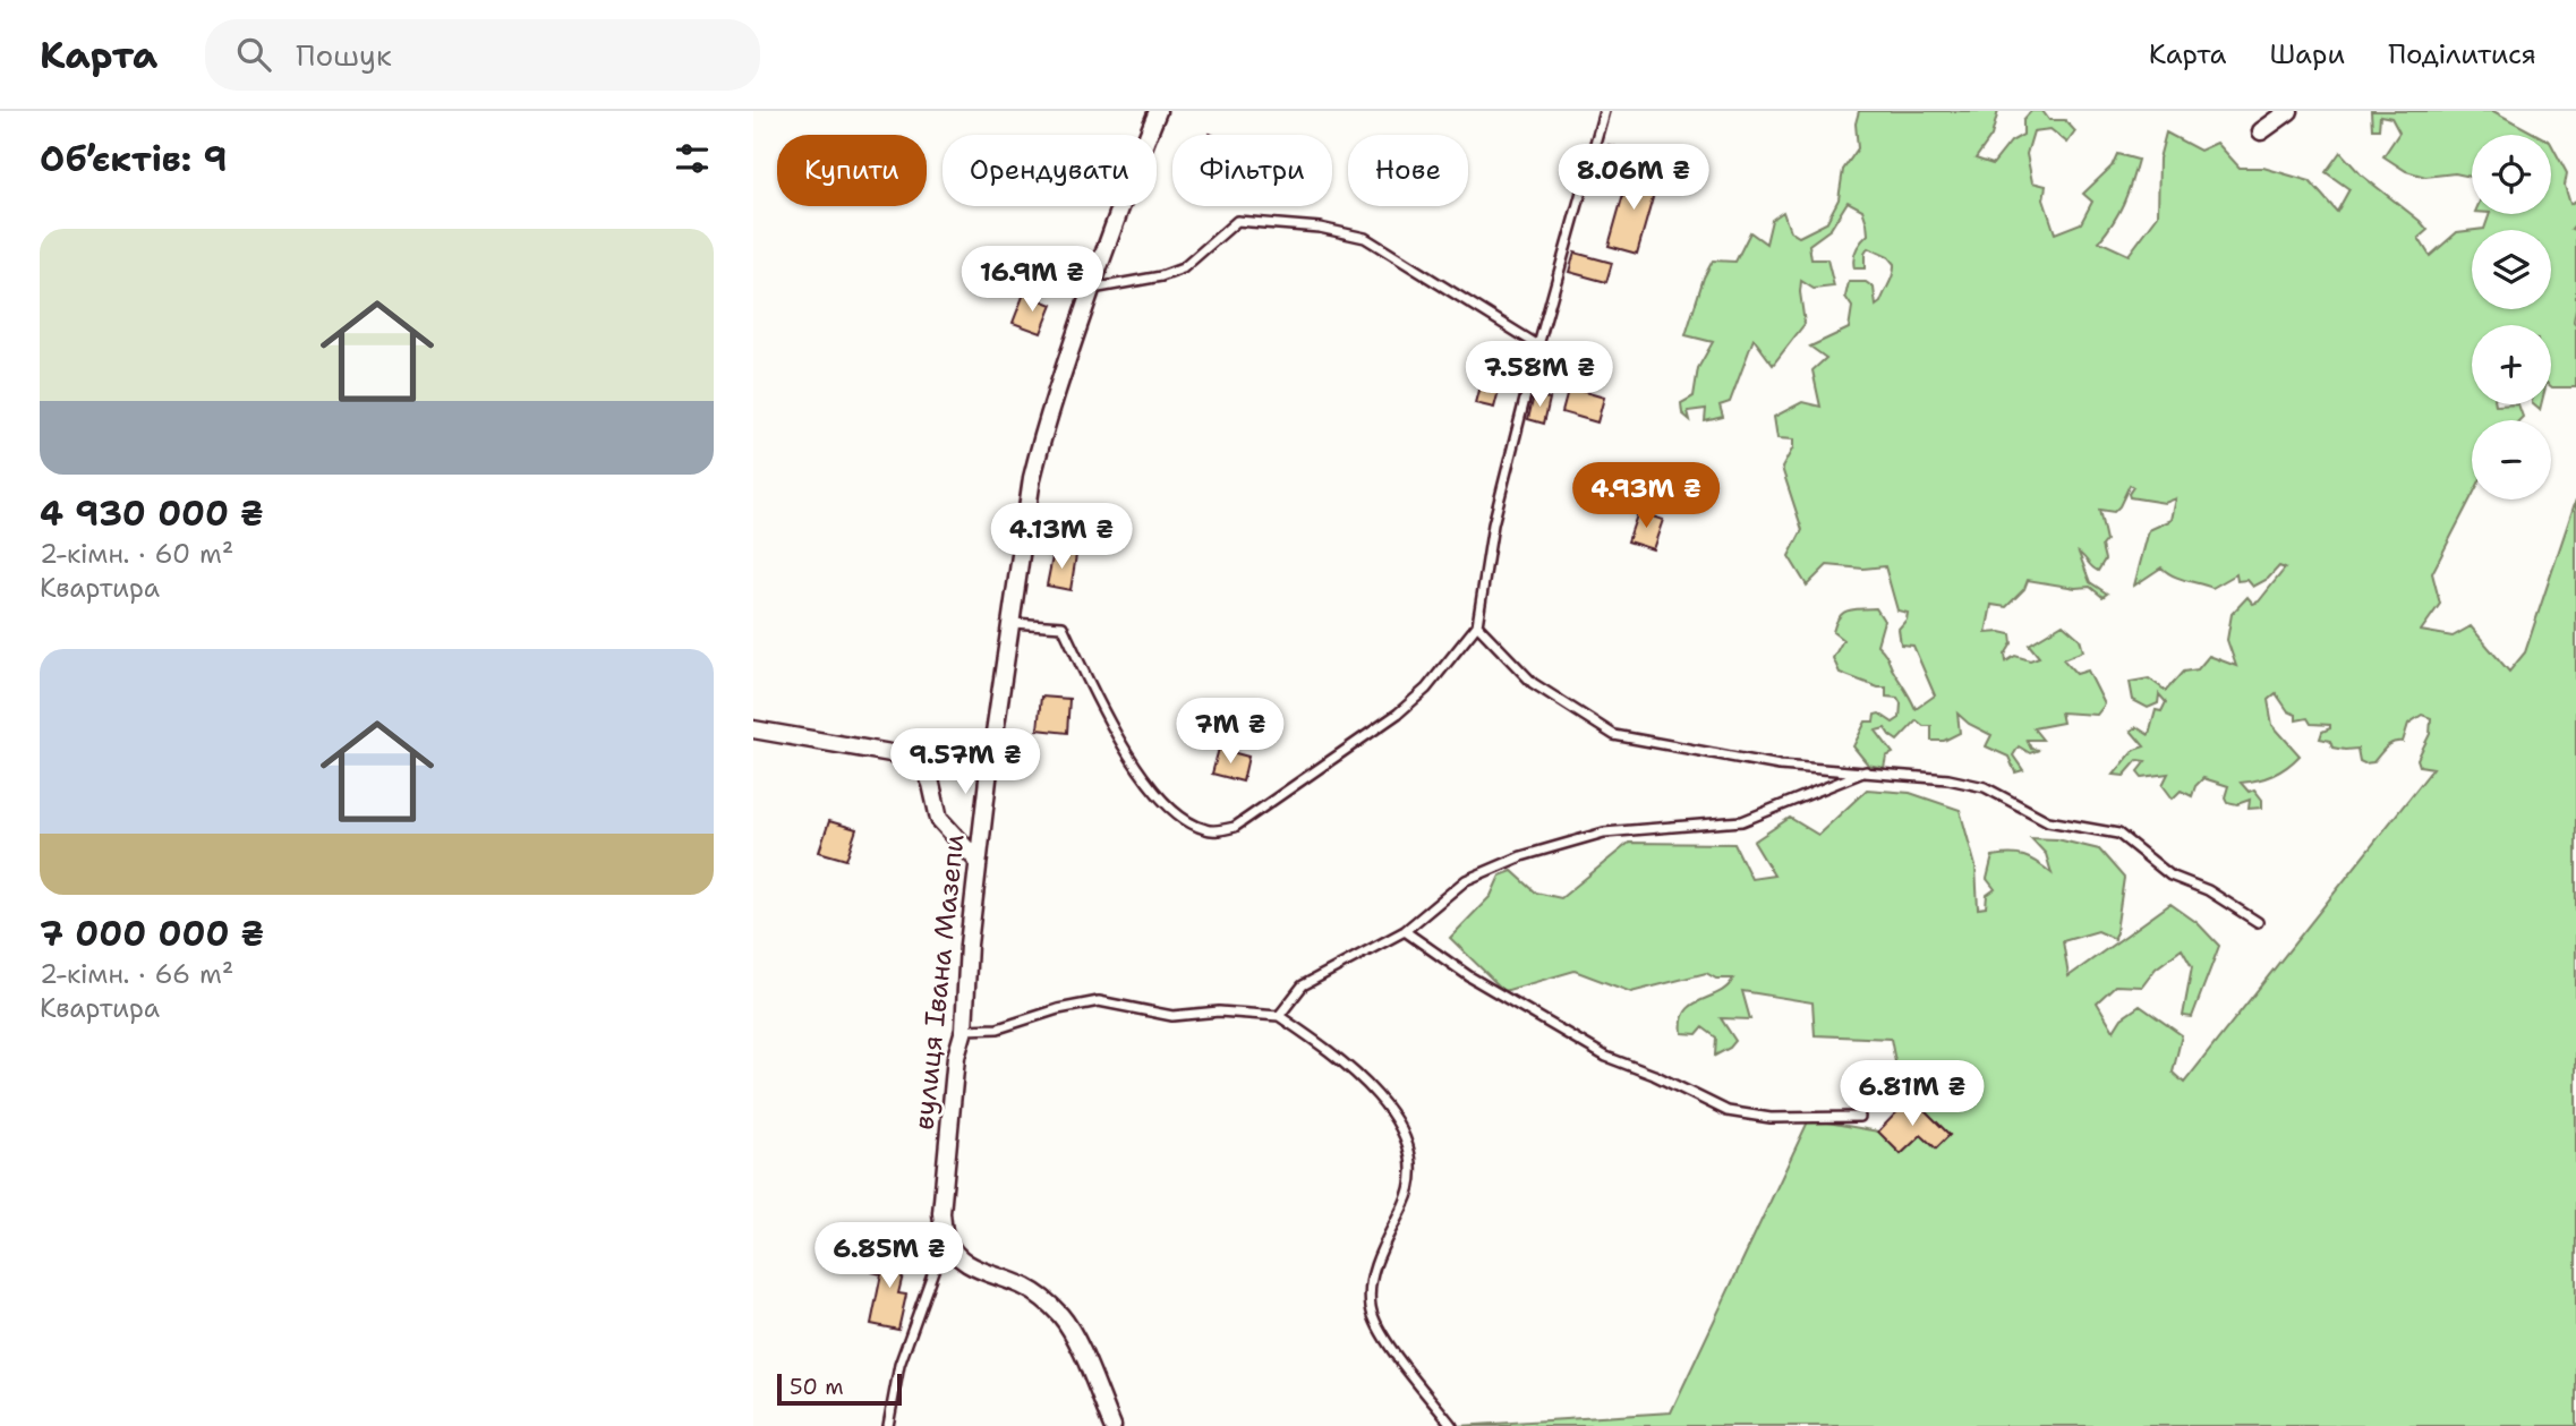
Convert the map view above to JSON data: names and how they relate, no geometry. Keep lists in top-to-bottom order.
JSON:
{
  "streets": {
    "street": ["вулиця Івана Мазепи"]
  },
  "scale_bar": "50 m",
  "page": {
    "header": "Карта",
    "search": "Пошук",
    "nav": ["Карта", "Шари", "Поділитися"],
    "heading": "Об’єктів: 9",
    "map_buttons": ["+", "−"],
    "chip": [
      "Купити",
      "Орендувати",
      "Фільтри",
      "Нове"
    ],
    "price": [
      "8.06M ₴",
      "16.9M ₴",
      "7.58M ₴",
      "4.93M ₴",
      "4.13M ₴",
      "7M ₴",
      "9.57M ₴",
      "6.81M ₴",
      "6.85M ₴"
    ],
    "list": [
      {
        "name": "4 930 000 ₴",
        "note": "2-кімн. · 60 m² · Квартира"
      },
      {
        "name": "7 000 000 ₴",
        "note": "2-кімн. · 66 m² · Квартира"
      }
    ],
    "scale": "50 m"
  }
}
